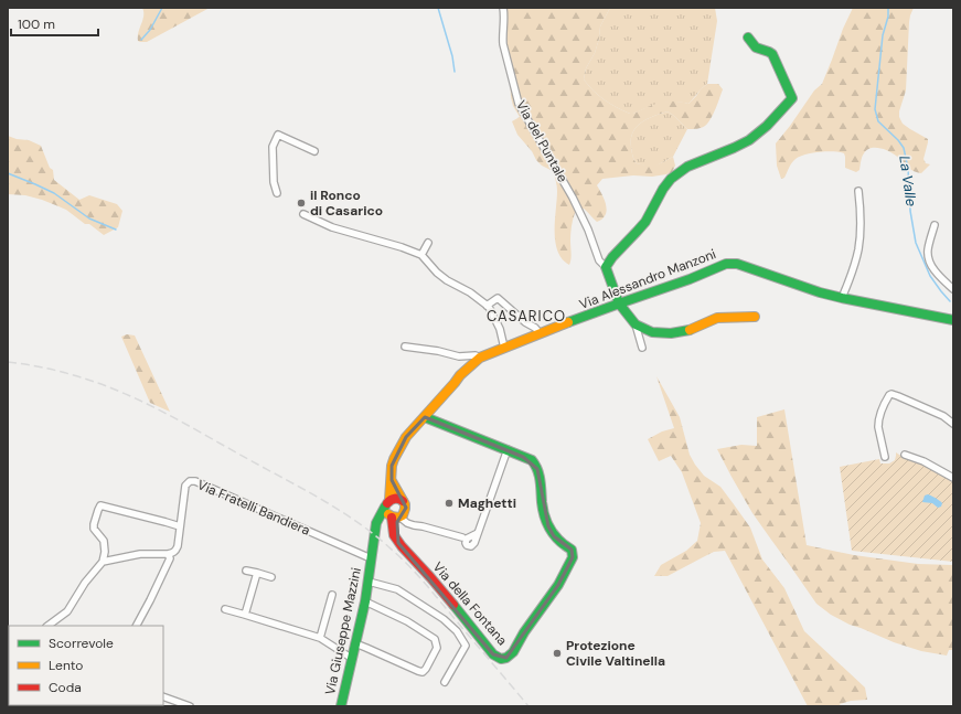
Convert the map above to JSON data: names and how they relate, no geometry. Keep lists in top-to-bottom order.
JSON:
{
  "streets": {
    "street": [
      "Via del Puntale",
      "Via Alessandro Manzoni",
      "Via Fratelli Bandiera",
      "Via della Fontana",
      "Via Giuseppe Mazzini"
    ]
  },
  "crossings": [
    ["Via Alessandro Manzoni", "Via della Fontana"],
    ["Via Fratelli Bandiera", "Via Giuseppe Mazzini"]
  ],
  "districts": ["CASARICO"],
  "water": ["La Valle"],
  "places": ["il Ronco di Casarico", "Maghetti", "Protezione Civile Valtinella"],
  "legend": ["Scorrevole", "Lento", "Coda"],
  "scale_bar": "100 m"
}
